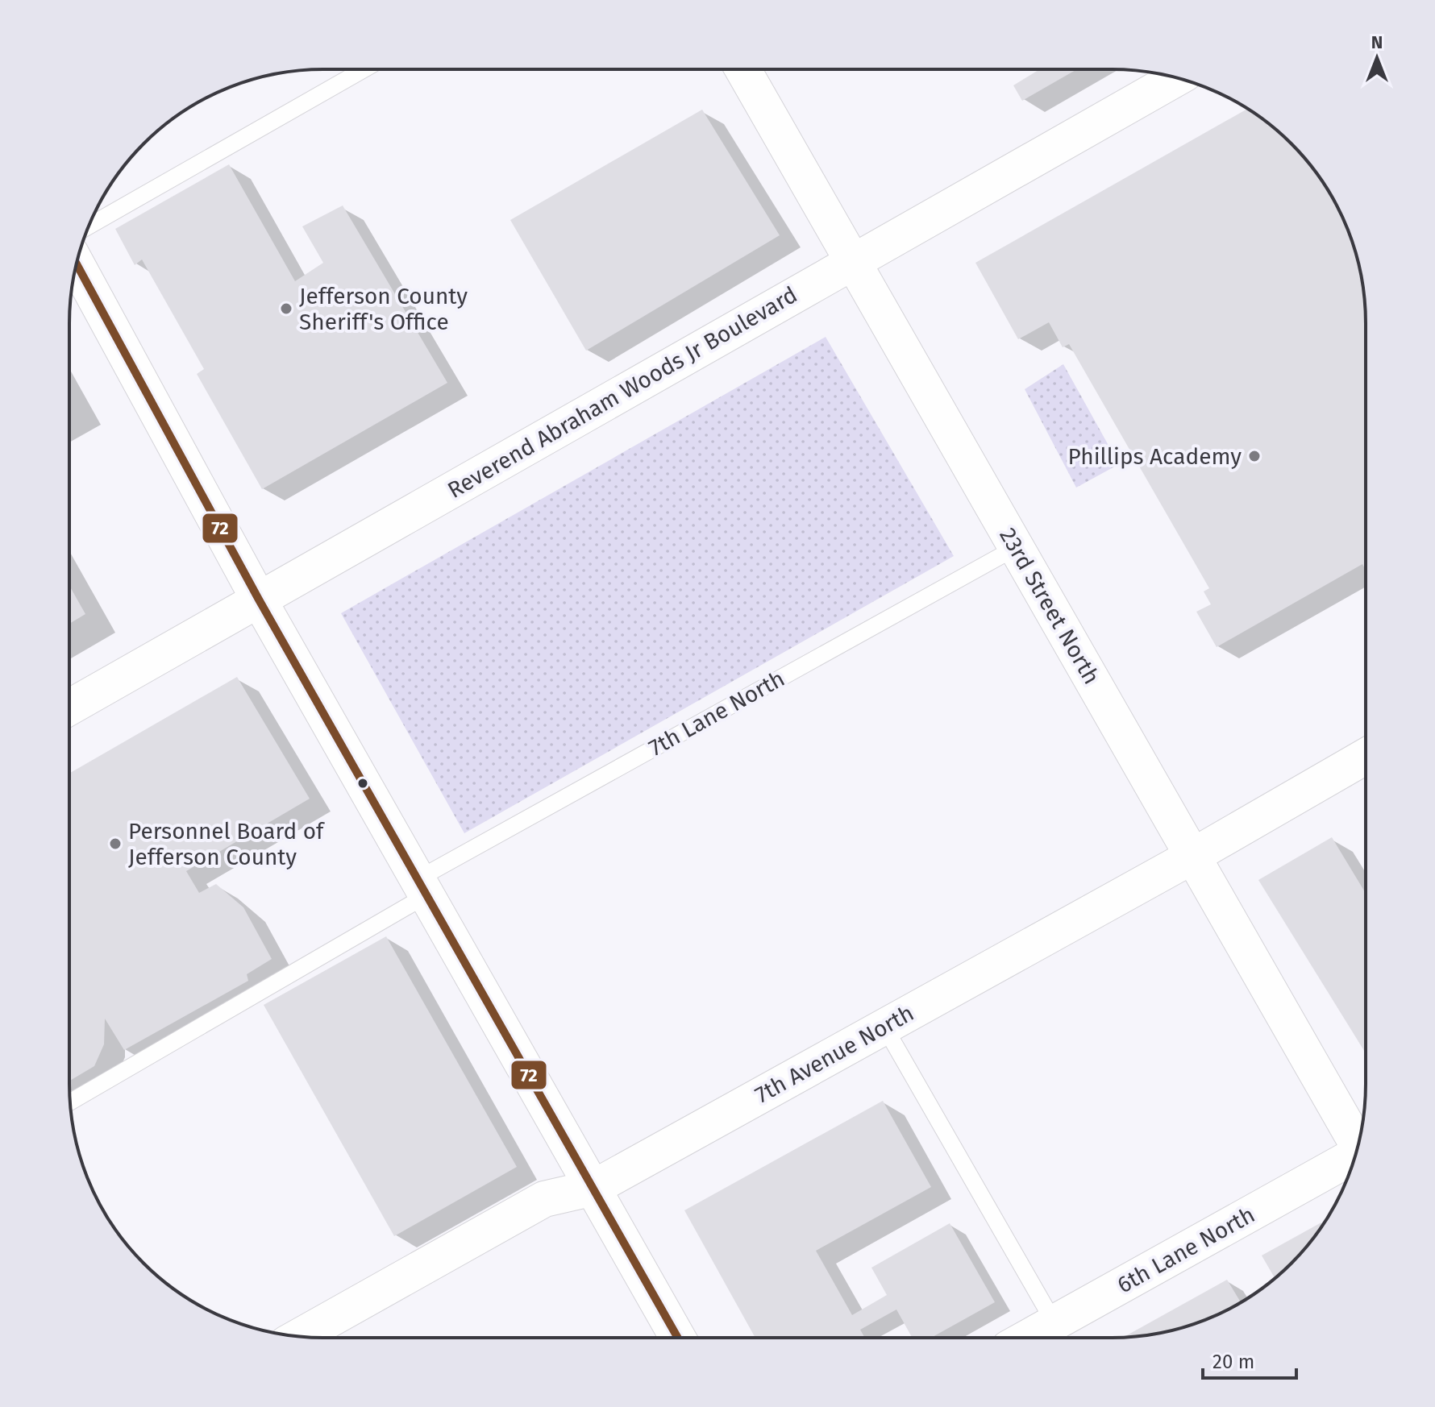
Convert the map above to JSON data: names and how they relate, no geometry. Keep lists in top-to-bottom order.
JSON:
{
  "streets": {
    "street": [
      "Reverend Abraham Woods Jr Boulevard",
      "23rd Street North",
      "7th Avenue North",
      "6th Lane North"
    ],
    "lane": ["7th Lane North"]
  },
  "crossings": [
    ["Reverend Abraham Woods Jr Boulevard", "23rd Street North"],
    ["23rd Street North", "7th Lane North"],
    ["23rd Street North", "7th Avenue North"]
  ],
  "places": ["Jefferson County Sheriff's Office", "Phillips Academy", "Personnel Board of Jefferson County"],
  "lines": ["transit line 72"],
  "scale_bar": "20 m",
  "north": "top"
}
